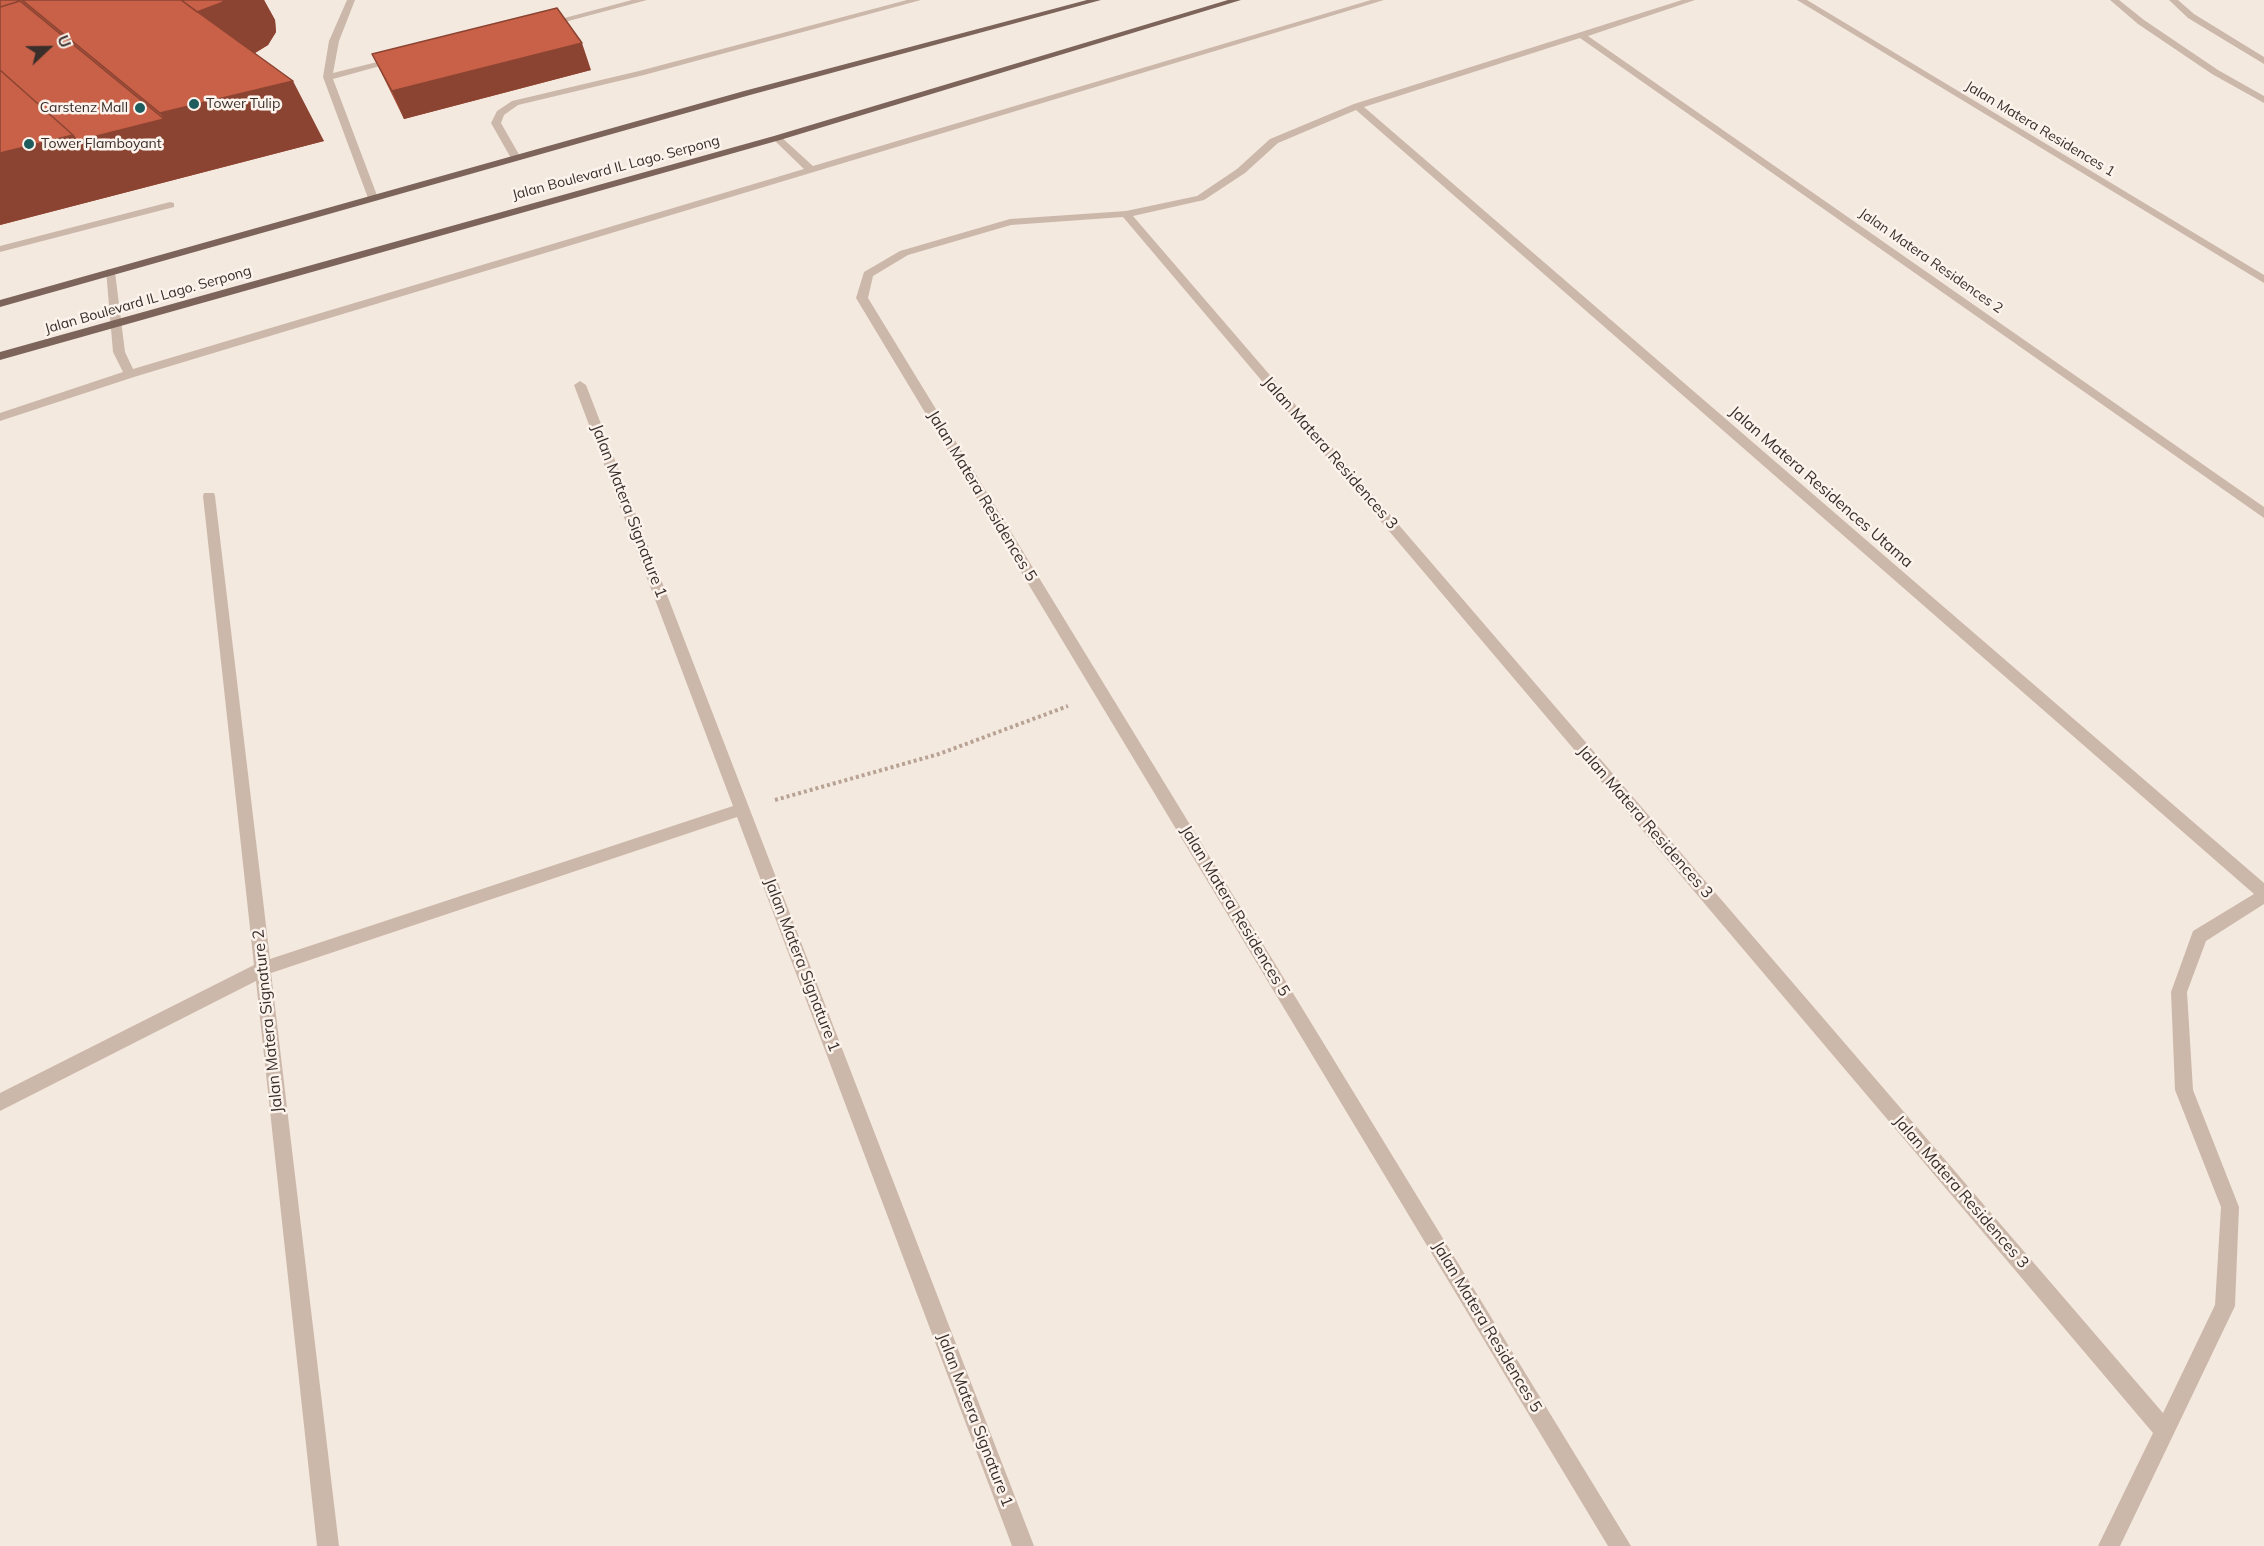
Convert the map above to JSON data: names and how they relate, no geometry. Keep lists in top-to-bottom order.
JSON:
{
  "streets": {
    "main road": ["Jalan Boulevard IL Lago. Serpong"],
    "street": [
      "Jalan Matera Residences 1",
      "Jalan Matera Residences 2",
      "Jalan Matera Residences 3",
      "Jalan Matera Residences Utama",
      "Jalan Matera Residences 5",
      "Jalan Matera Signature 1",
      "Jalan Matera Signature 2"
    ]
  },
  "crossings": [
    ["Jalan Matera Residences 3", "Jalan Matera Residences 5"]
  ],
  "places": ["Tower Tulip", "Carstenz Mall", "Tower Flamboyant"],
  "north": "right"
}
